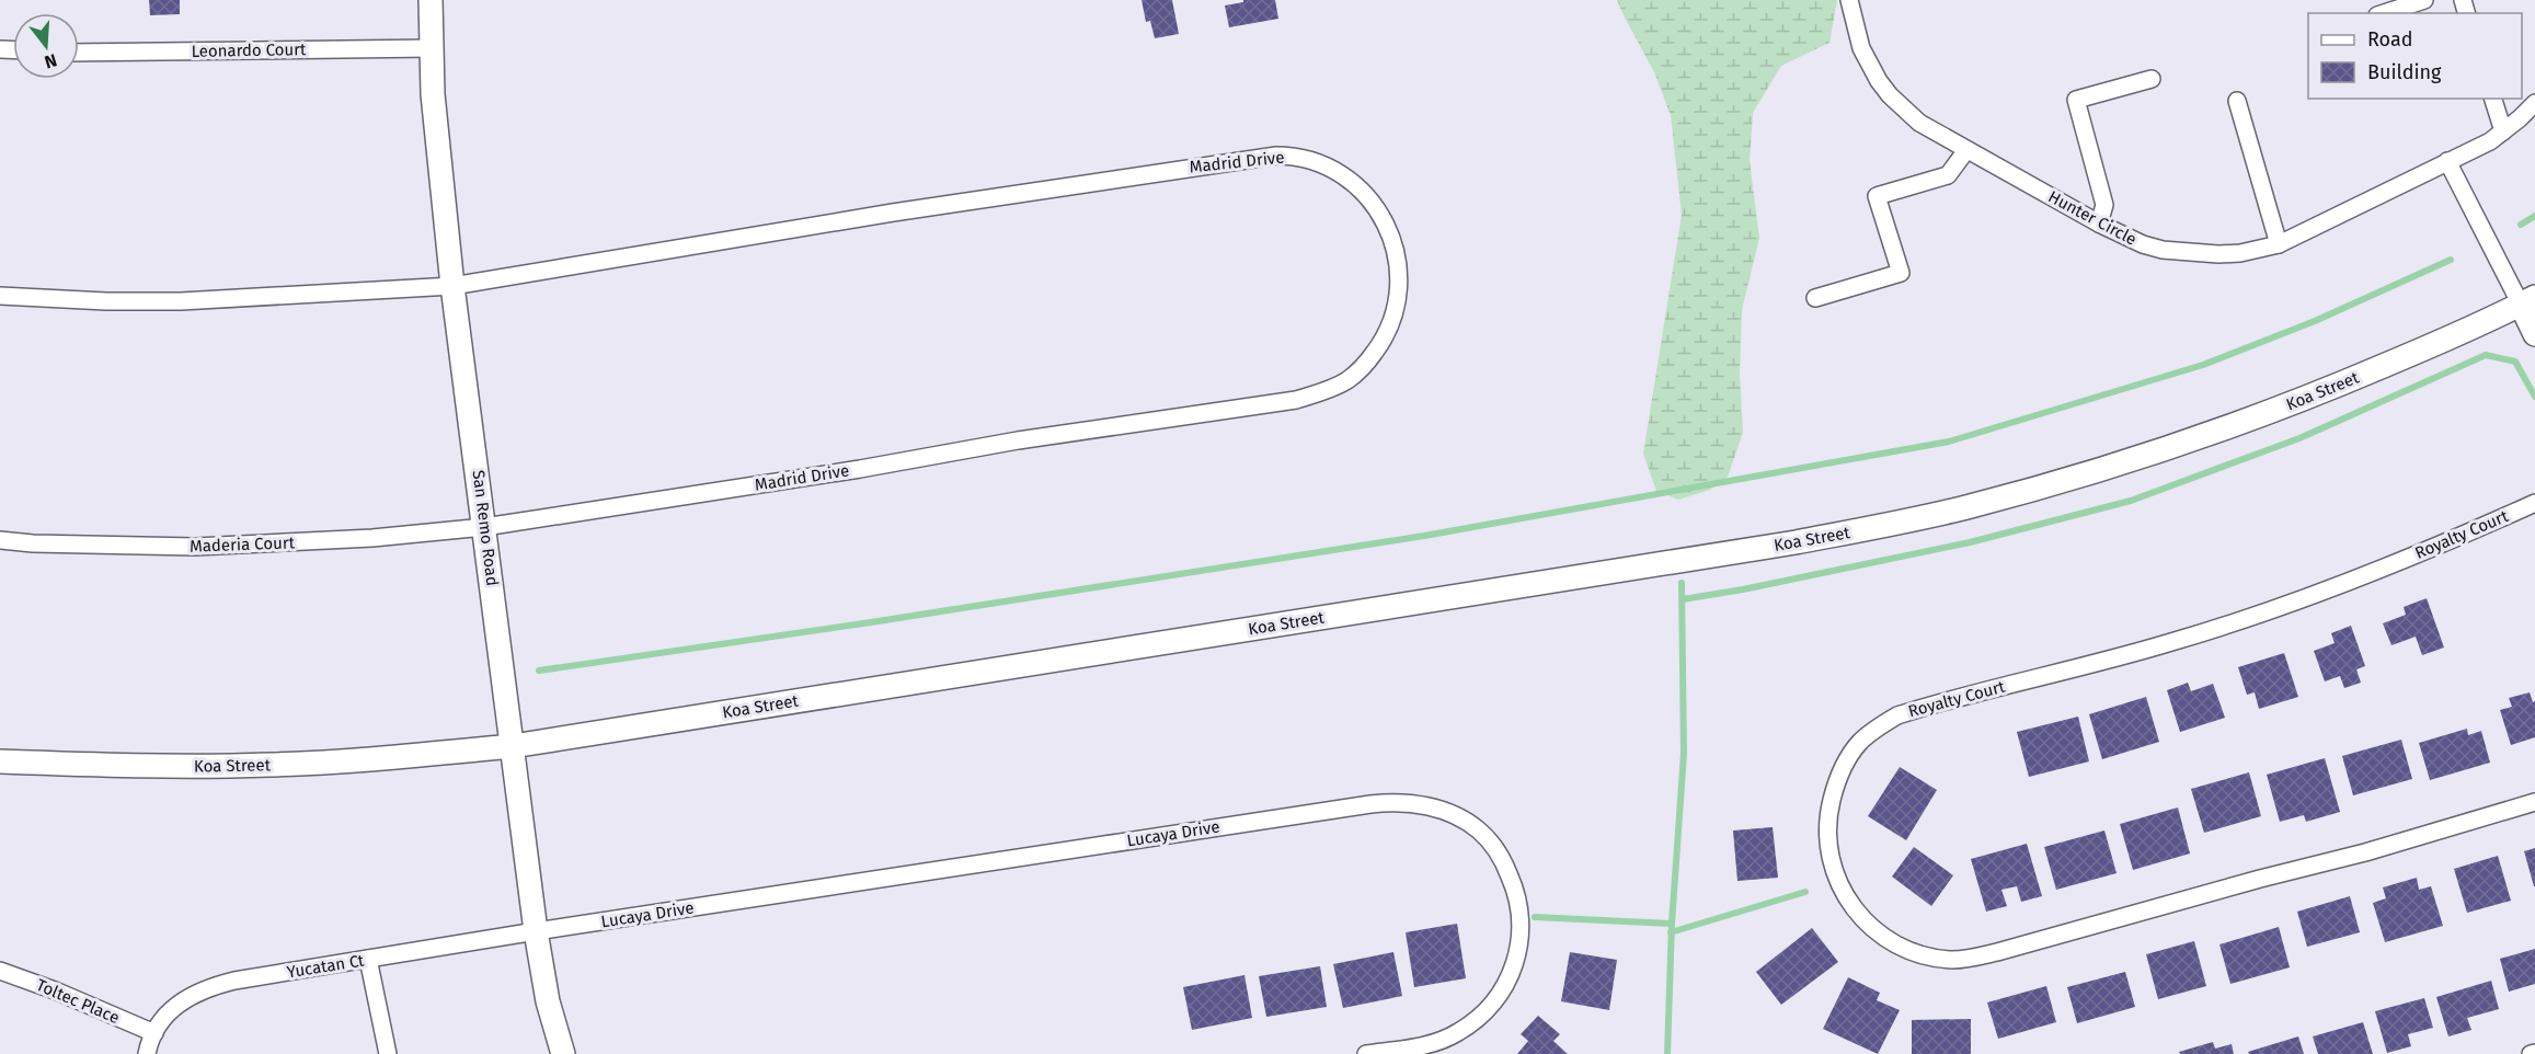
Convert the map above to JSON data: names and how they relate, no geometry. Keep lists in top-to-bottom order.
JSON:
{
  "streets": {
    "main road": ["Koa Street", "San Remo Road"],
    "street": [
      "Leonardo Court",
      "Madrid Drive",
      "Hunter Circle",
      "Royalty Court",
      "Maderia Court",
      "Lucaya Drive",
      "Yucatan Ct",
      "Toltec Place"
    ]
  },
  "crossings": [
    ["Leonardo Court", "San Remo Road"],
    ["Madrid Drive", "San Remo Road"],
    ["Madrid Drive", "Maderia Court"],
    ["Koa Street", "San Remo Road"],
    ["San Remo Road", "Maderia Court"],
    ["San Remo Road", "Lucaya Drive"],
    ["San Remo Road", "Yucatan Ct"],
    ["Lucaya Drive", "Yucatan Ct"],
    ["Yucatan Ct", "Toltec Place"]
  ],
  "legend": ["Road", "Building"],
  "north": "bottom"
}
